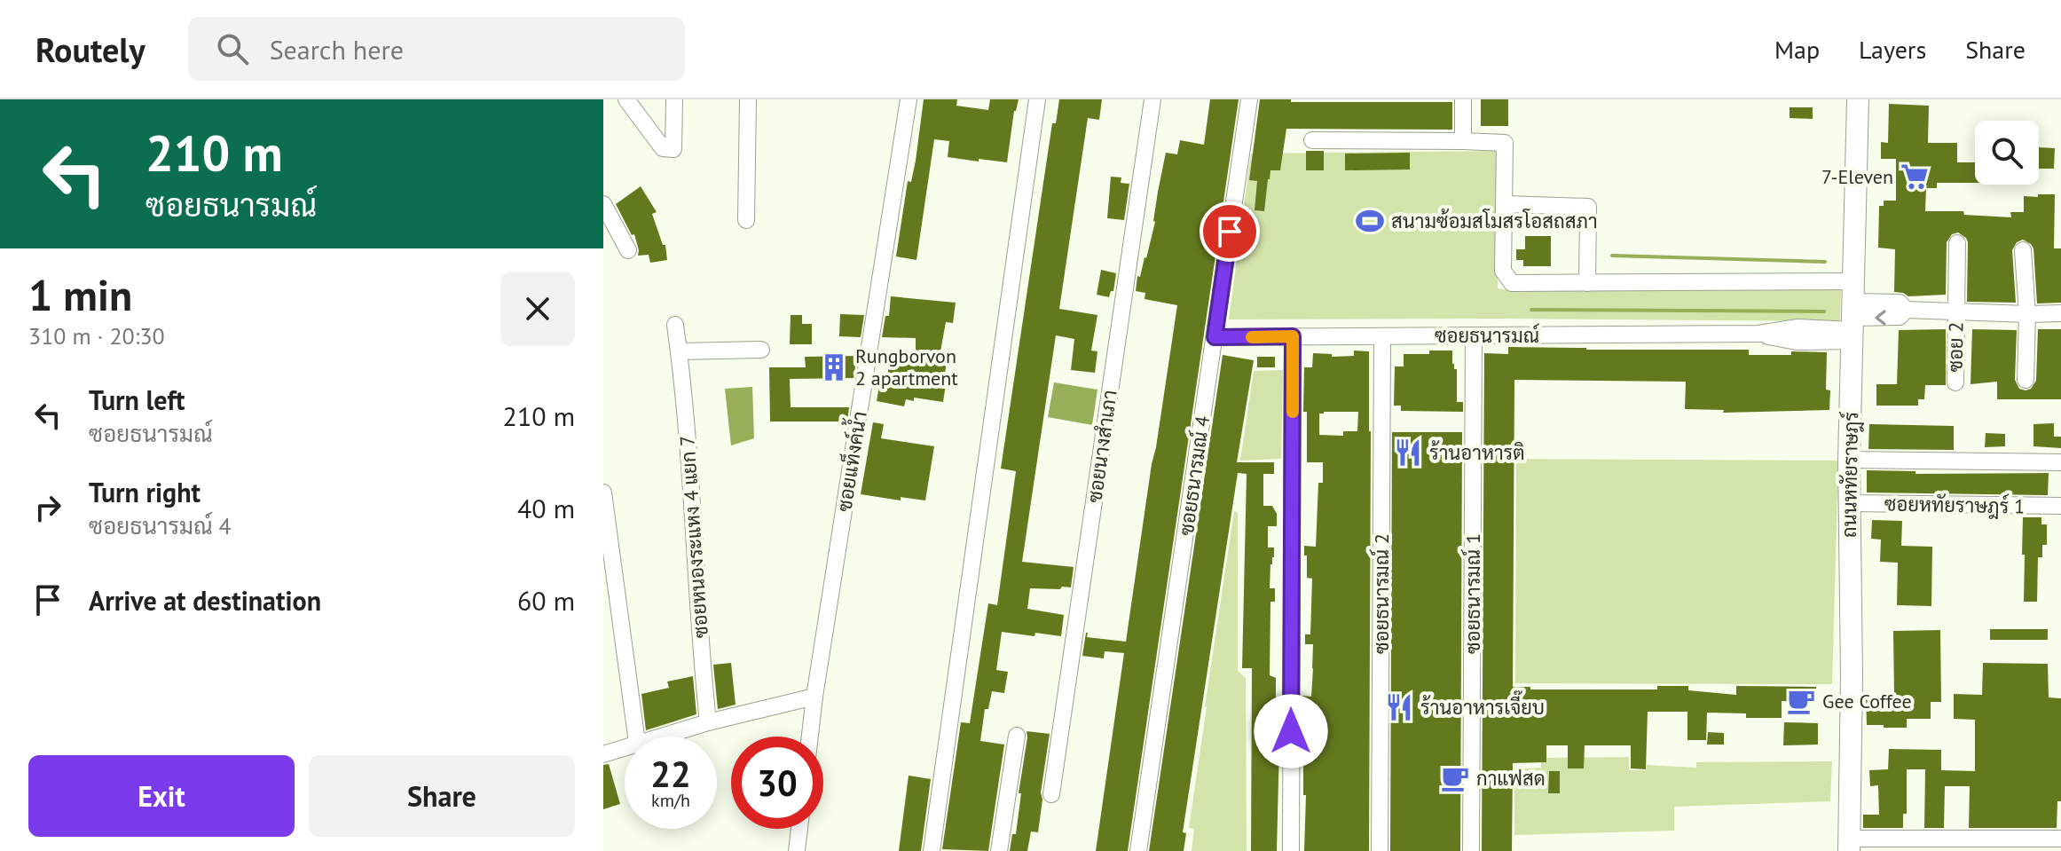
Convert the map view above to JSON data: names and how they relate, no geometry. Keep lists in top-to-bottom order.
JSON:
{
  "streets": {
    "main road": ["ถนนหทัยราษฎร์"],
    "street": [
      "ซอยธนารมณ์",
      "ซอย 2",
      "ซอยนางสำเภา",
      "ซอยแท็งค์น้ำ",
      "ซอยธนารมณ์ 4",
      "ซอยหทัยราษฎร์ 1",
      "ซอยหนองระแหง 4 แยก 7",
      "ซอยธนารมณ์ 2",
      "ซอยธนารมณ์ 1"
    ]
  },
  "crossings": [
    ["ซอยธนารมณ์", "ถนนหทัยราษฎร์"],
    ["ซอยธนารมณ์", "ซอยธนารมณ์ 4"],
    ["ซอยธนารมณ์", "ซอยธนารมณ์ 2"],
    ["ซอยธนารมณ์", "ซอยธนารมณ์ 1"],
    ["ถนนหทัยราษฎร์", "ซอยหทัยราษฎร์ 1"]
  ],
  "places": {
    "supermarket": ["7-Eleven"],
    "sports": ["สนามซ้อมสโมสรโอสถสภา"],
    "building": ["Rungborvon 2 apartment"],
    "restaurant": ["ร้านอาหารติ", "ร้านอาหารเจี๊ยบ"],
    "cafe": ["Gee Coffee", "กาแฟสด"]
  },
  "page": {
    "header": "Routely",
    "search": "Search here",
    "nav": ["Map", "Layers", "Share"],
    "turn": ["210 m", "ซอยธนารมณ์"],
    "heading": ["1 min", "310 m · 20:30"],
    "list": [
      {
        "name": "Turn left",
        "note": "ซอยธนารมณ์",
        "value": "210 m"
      },
      {
        "name": "Turn right",
        "note": "ซอยธนารมณ์ 4",
        "value": "40 m"
      },
      {
        "name": "Arrive at destination",
        "value": "60 m"
      }
    ],
    "speed": "22 km/h",
    "limit": "30",
    "buttons": ["Exit", "Share"]
  }
}
